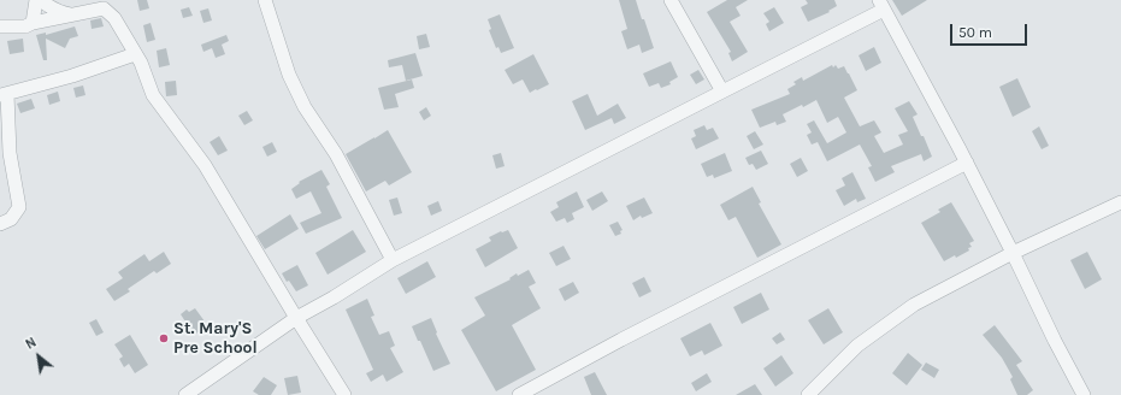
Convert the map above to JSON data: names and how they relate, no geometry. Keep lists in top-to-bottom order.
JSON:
{
  "places": ["St. Mary'S Pre School"],
  "scale_bar": "50 m",
  "north": "top left"
}
